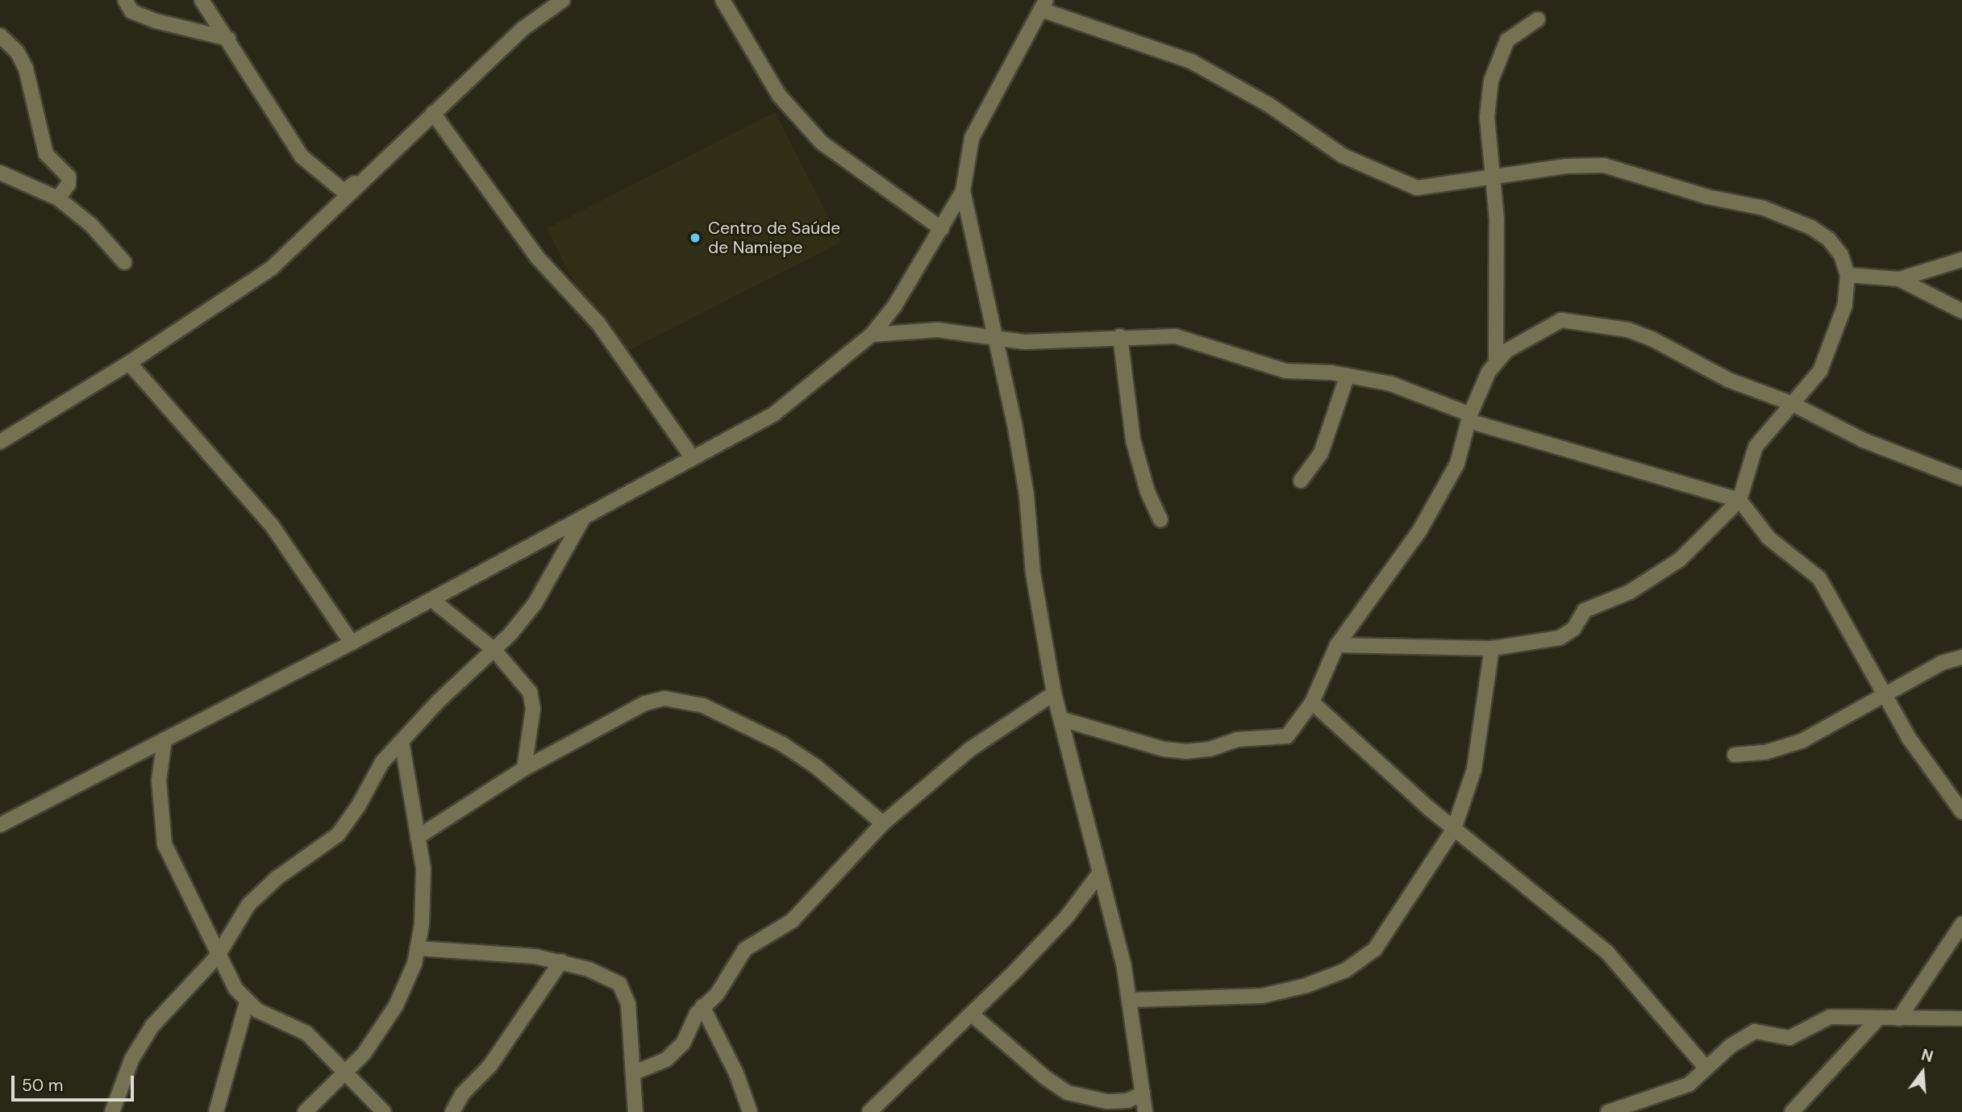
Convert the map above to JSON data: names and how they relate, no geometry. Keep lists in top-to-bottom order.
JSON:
{
  "places": ["Centro de Saúde de Namiepe"],
  "scale_bar": "50 m",
  "north": "top"
}
